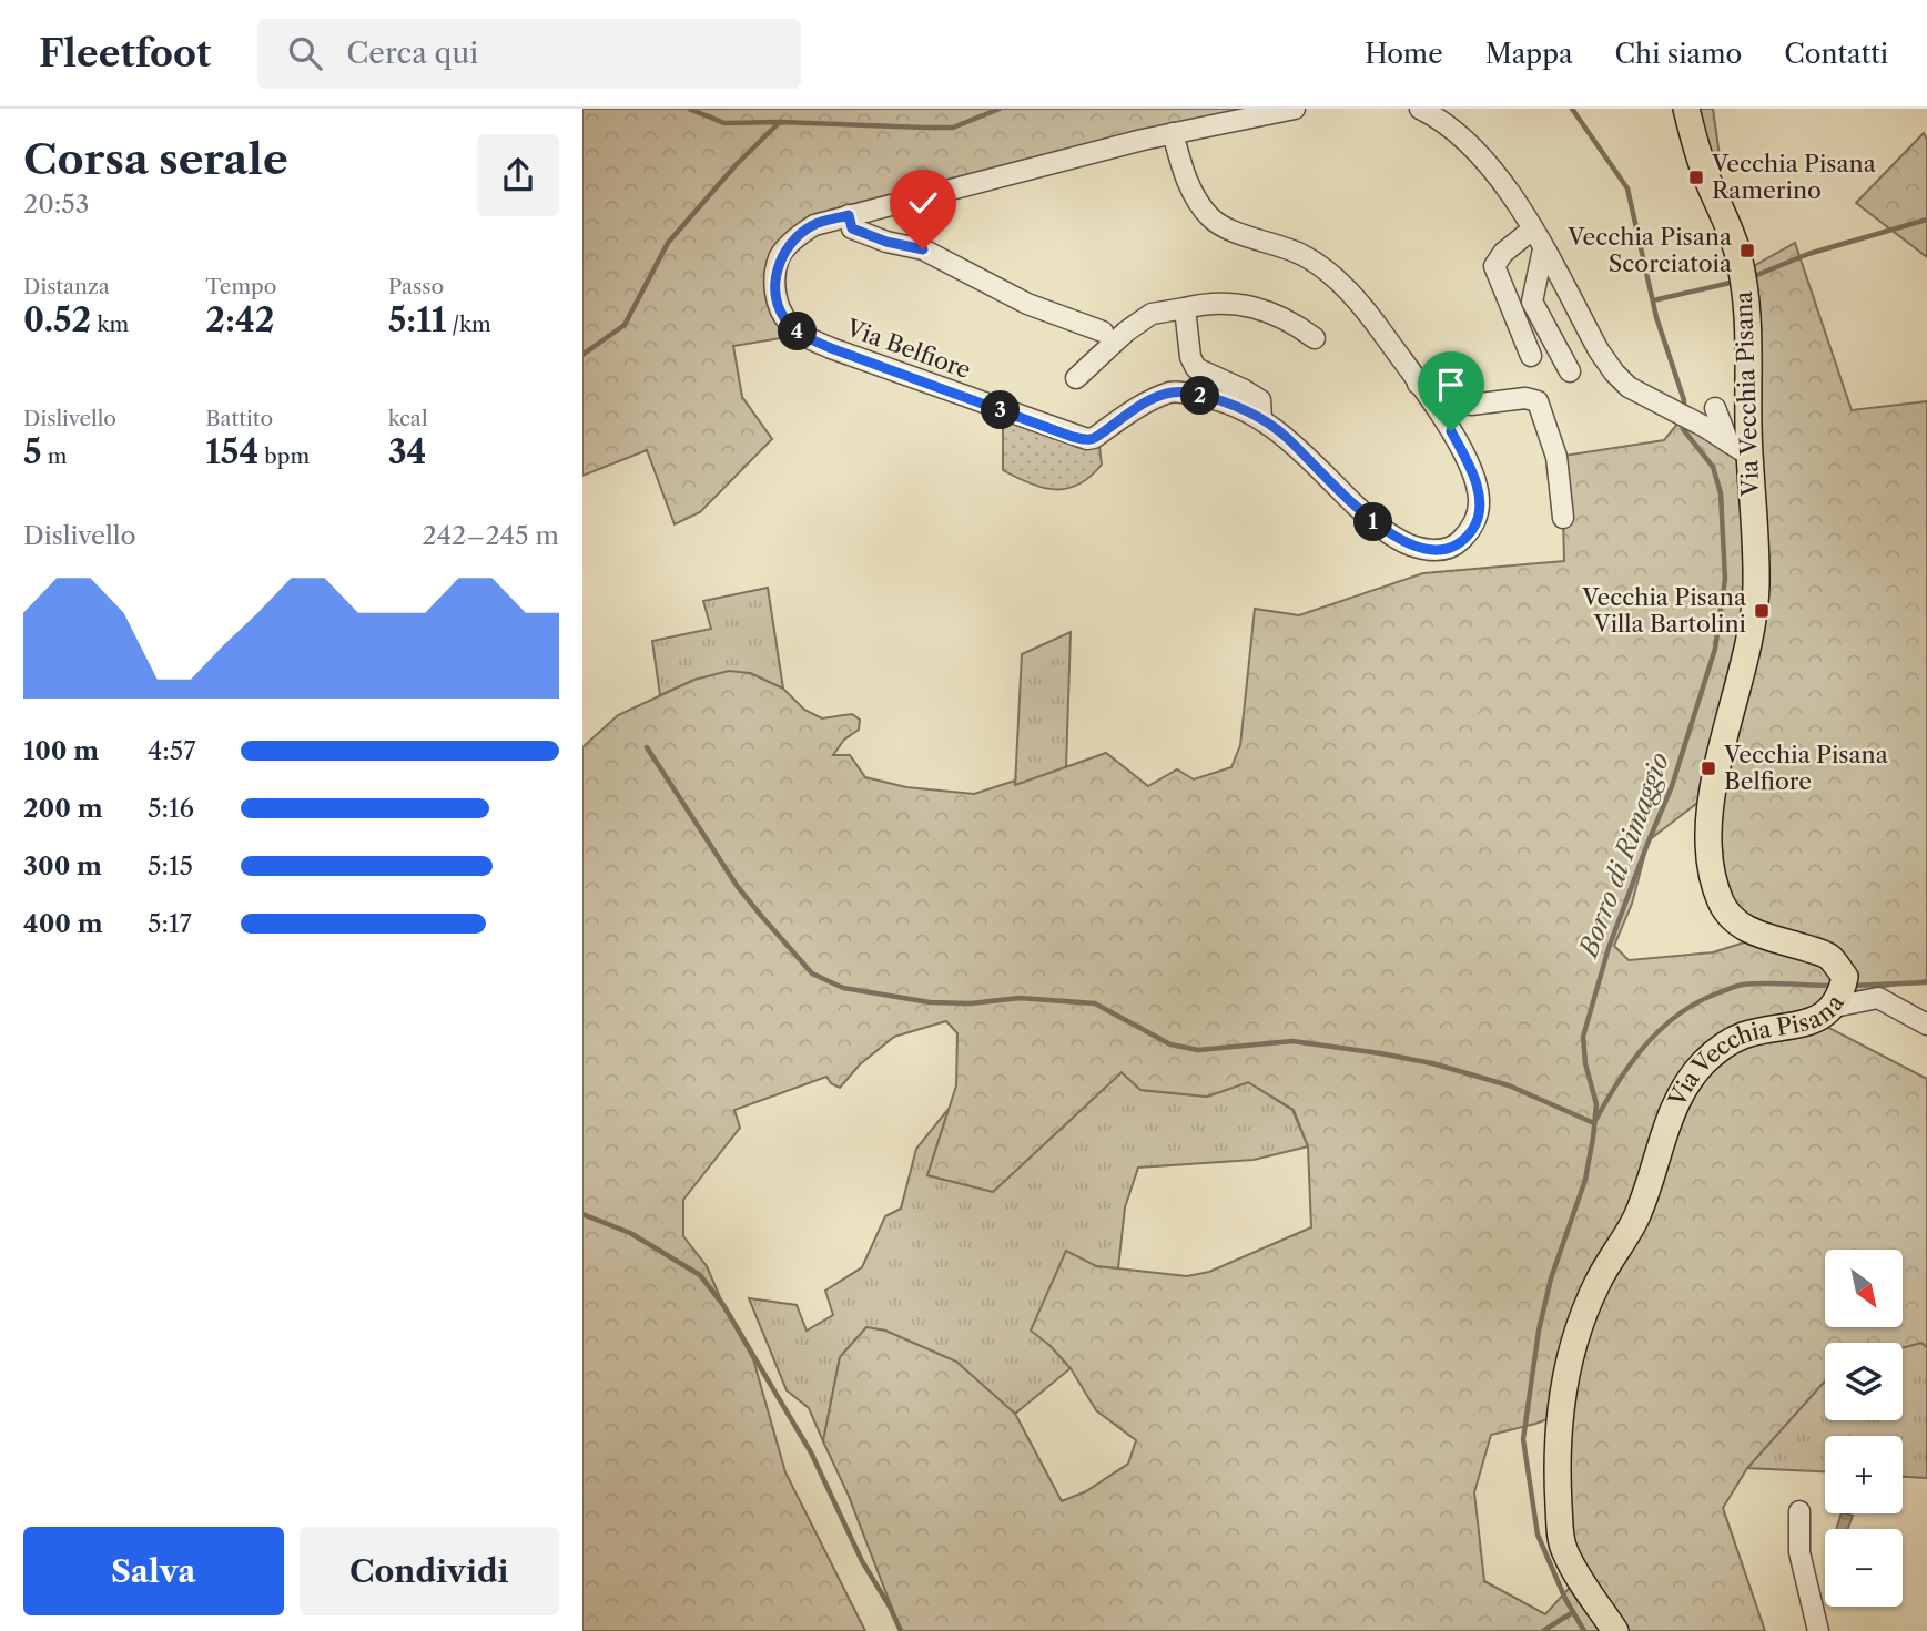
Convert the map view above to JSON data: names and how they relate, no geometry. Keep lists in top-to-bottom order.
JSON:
{
  "streets": {
    "main road": ["Via Vecchia Pisana"],
    "street": ["Via Belfiore"]
  },
  "water": ["Borro di Rimaggio"],
  "places": {
    "transit": [
      "Vecchia Pisana Ramerino",
      "Vecchia Pisana Scorciatoia",
      "Vecchia Pisana Villa Bartolini",
      "Vecchia Pisana Belfiore"
    ]
  },
  "north": "bottom right",
  "page": {
    "header": "Fleetfoot",
    "search": "Cerca qui",
    "nav": [
      "Home",
      "Mappa",
      "Chi siamo",
      "Contatti"
    ],
    "heading": ["Corsa serale", "20:53"],
    "stats": [
      ["Distanza", "0.52 km"],
      ["Tempo", "2:42"],
      ["Passo", "5:11 /km"],
      ["Dislivello", "5 m"],
      ["Battito", "154 bpm"],
      ["kcal", "34"]
    ],
    "pins": [
      "4",
      "2",
      "3",
      "1"
    ],
    "chart": ["Dislivello", "242–245 m"],
    "list": [
      {
        "name": "100 m",
        "note": "4:57"
      },
      {
        "name": "200 m",
        "note": "5:16"
      },
      {
        "name": "300 m",
        "note": "5:15"
      },
      {
        "name": "400 m",
        "note": "5:17"
      }
    ],
    "map_buttons": ["+", "−"],
    "buttons": ["Salva", "Condividi"]
  }
}
